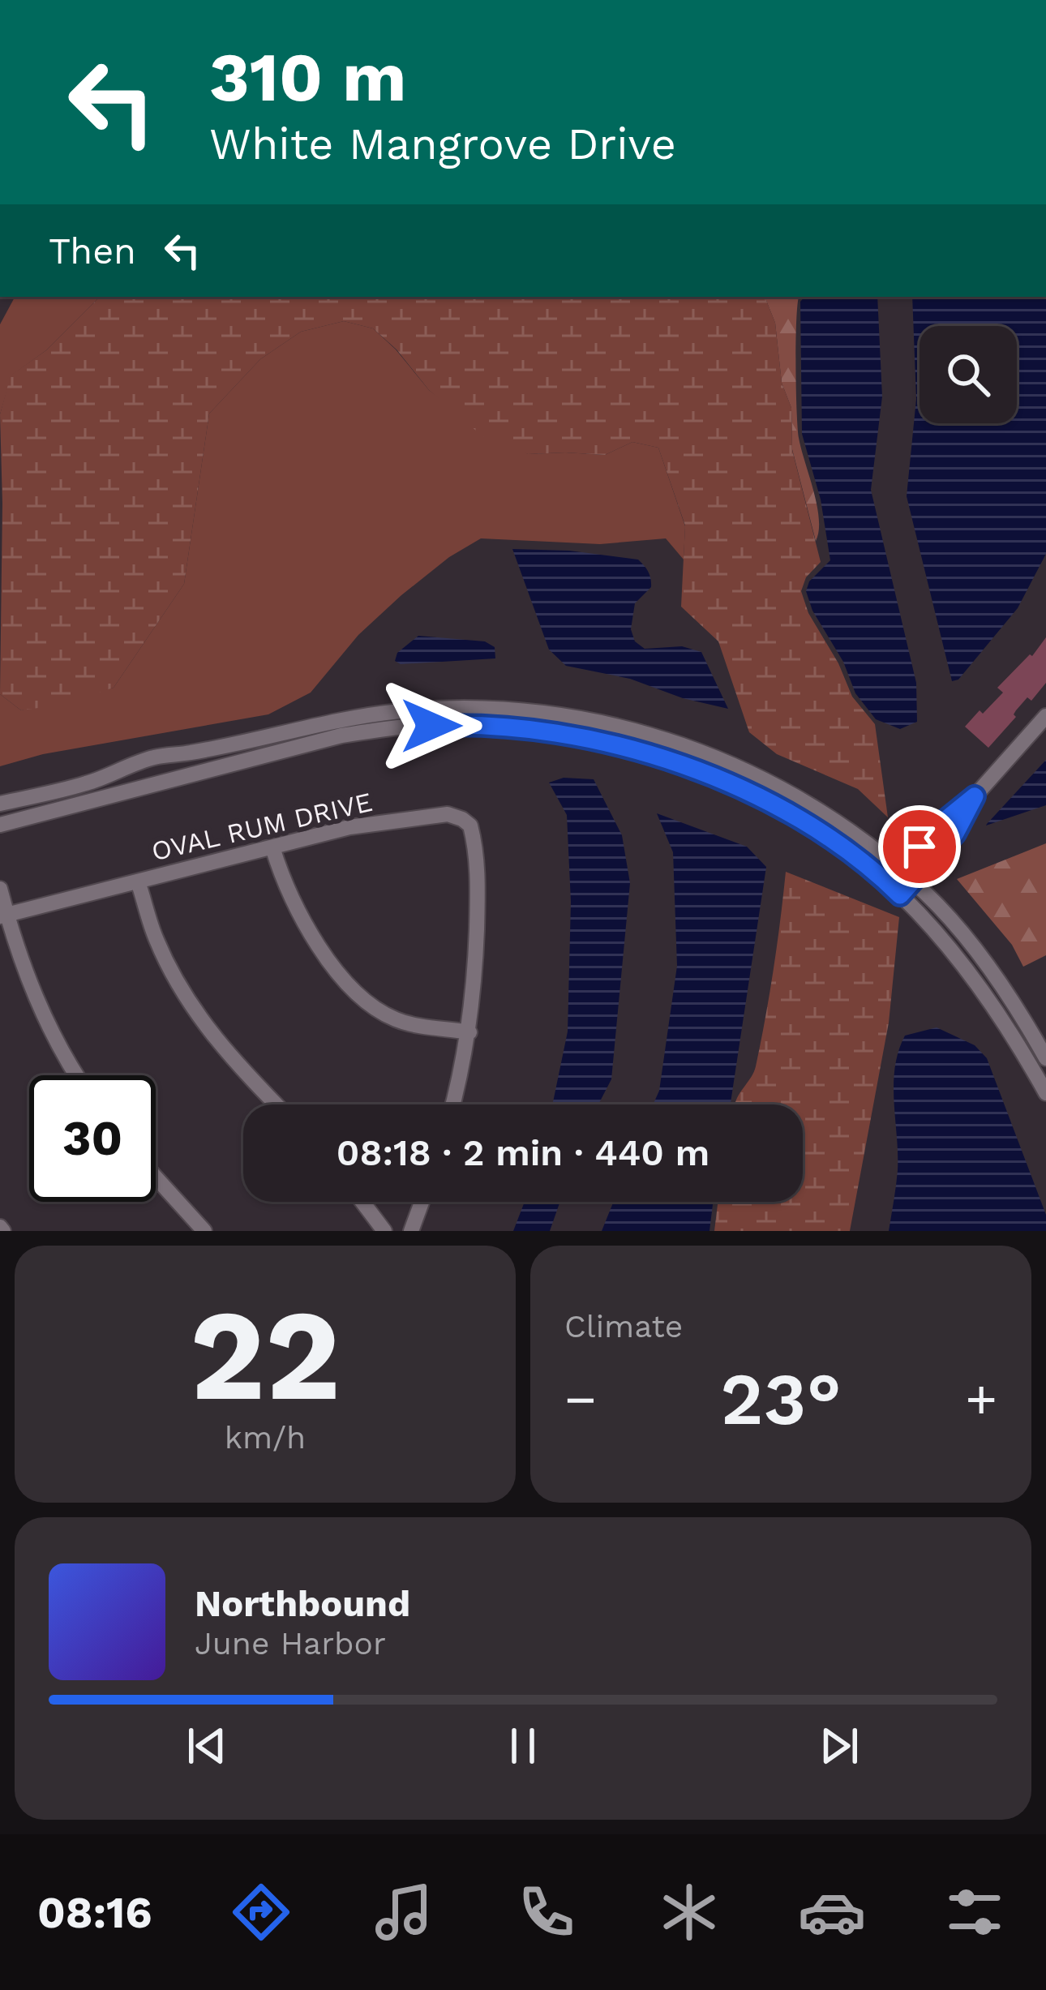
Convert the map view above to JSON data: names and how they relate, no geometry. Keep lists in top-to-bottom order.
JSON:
{
  "streets": {
    "street": ["OVAL RUM DRIVE"]
  },
  "page": {
    "turn": ["310 m", "White Mangrove Drive"],
    "then": "Then",
    "limit": "30",
    "trip": "08:18 · 2 min · 440 m",
    "tile": [
      ["22", "km/h"],
      "Climate"
    ],
    "heat": ["−", "23°", "+"],
    "song": ["Northbound", "June Harbor"],
    "tabs": "08:16"
  }
}
